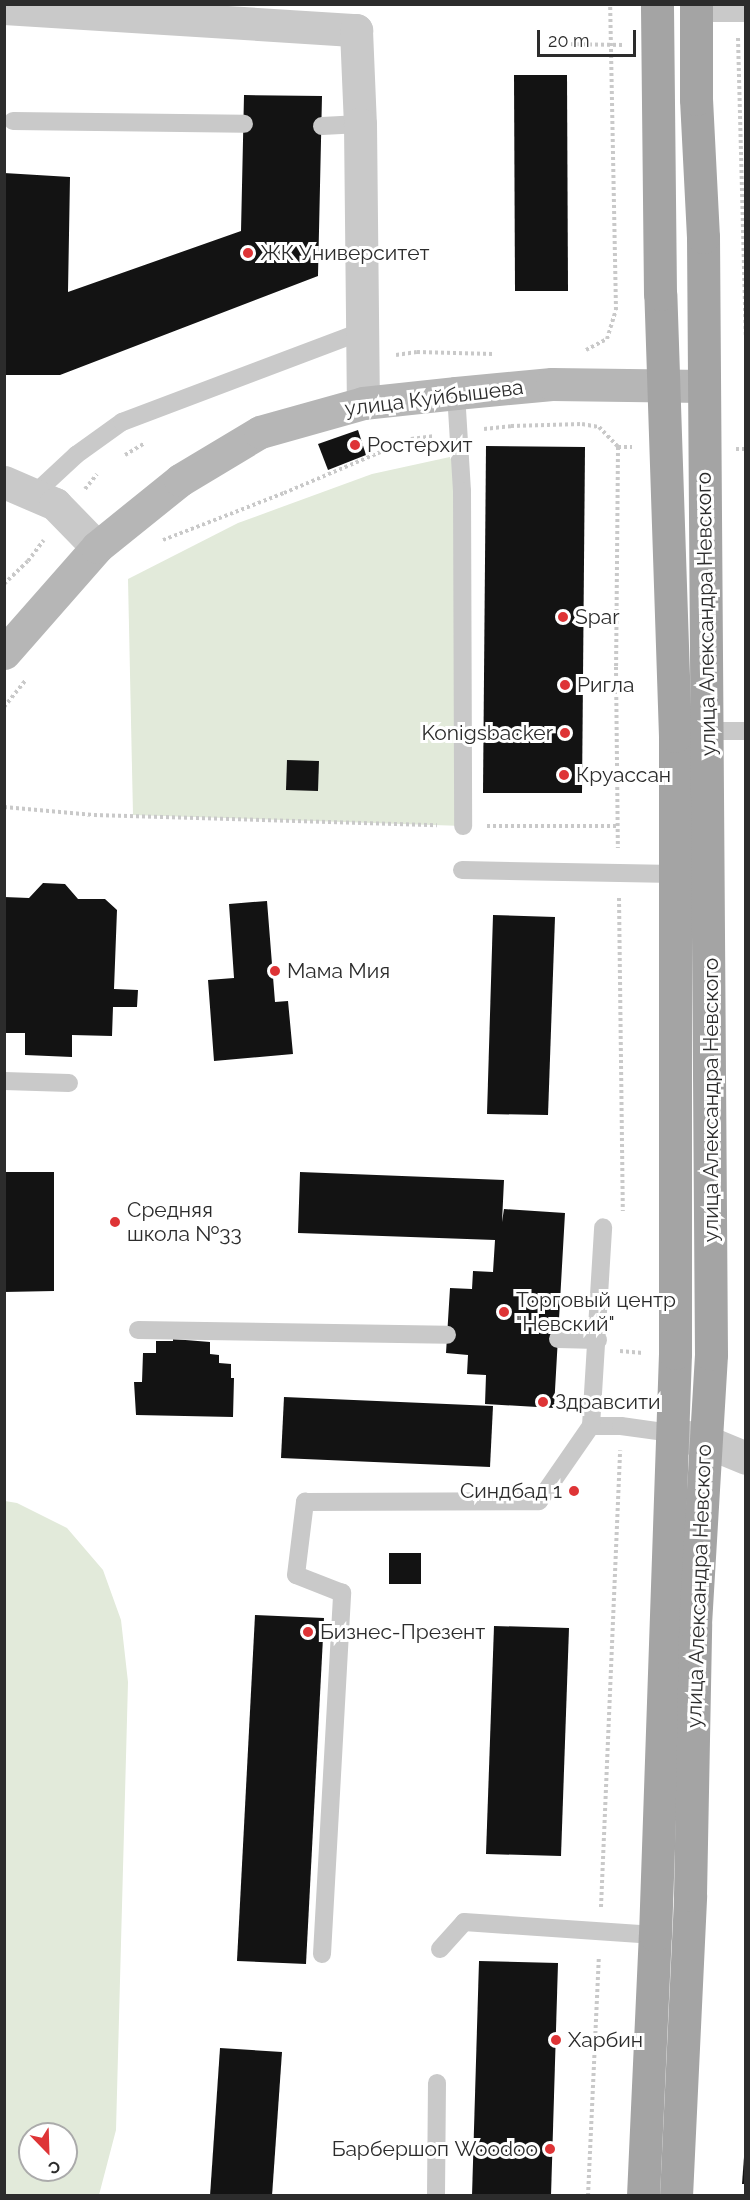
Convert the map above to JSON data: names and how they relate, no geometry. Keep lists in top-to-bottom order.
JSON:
{
  "streets": {
    "main road": ["улица Куйбышева", "улица Александра Невского"]
  },
  "crossings": [
    ["улица Куйбышева", "улица Александра Невского"]
  ],
  "places": [
    "ЖК Университет",
    "Ростерхит",
    "Spar",
    "Ригла",
    "Konigsbacker",
    "Круассан",
    "Мама Мия",
    "Средняя школа №33",
    "Торговый центр \"Невский\"",
    "Здравсити",
    "Синдбад 1",
    "Бизнес-Презент",
    "Харбин",
    "Барбершоп Woodoo"
  ],
  "scale_bar": "20 m",
  "north": "bottom right"
}
